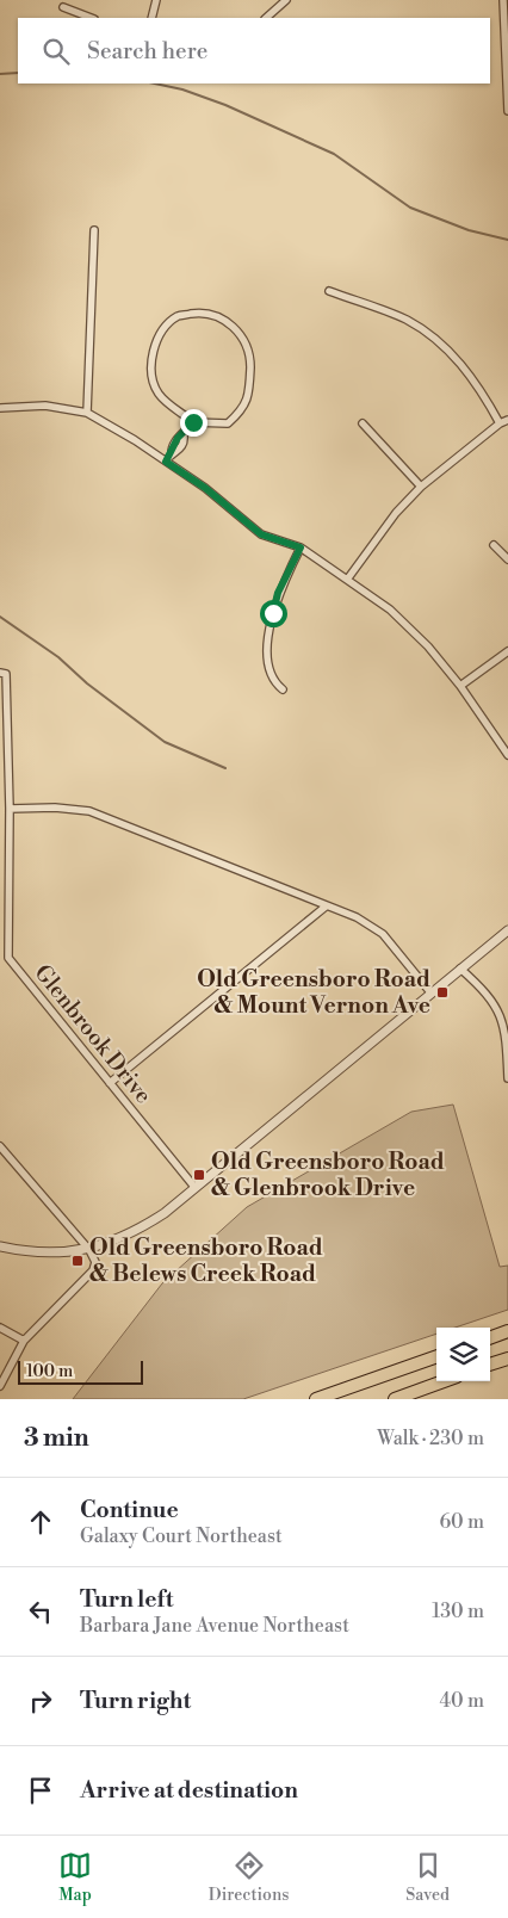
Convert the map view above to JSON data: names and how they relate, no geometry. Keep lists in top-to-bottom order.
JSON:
{
  "streets": {
    "street": ["Glenbrook Drive"]
  },
  "places": {
    "transit": ["Old Greensboro Road & Mount Vernon Ave", "Old Greensboro Road & Glenbrook Drive", "Old Greensboro Road & Belews Creek Road"]
  },
  "scale_bar": "100 m",
  "page": {
    "search": "Search here",
    "scale": "100 m",
    "heading": ["3 min", "Walk · 230 m"],
    "list": [
      ["Continue", "Galaxy Court Northeast", "60 m"],
      ["Turn left", "Barbara Jane Avenue Northeast", "130 m"],
      ["Turn right", "40 m"],
      "Arrive at destination"
    ],
    "nav": ["Map", "Directions", "Saved"]
  }
}
